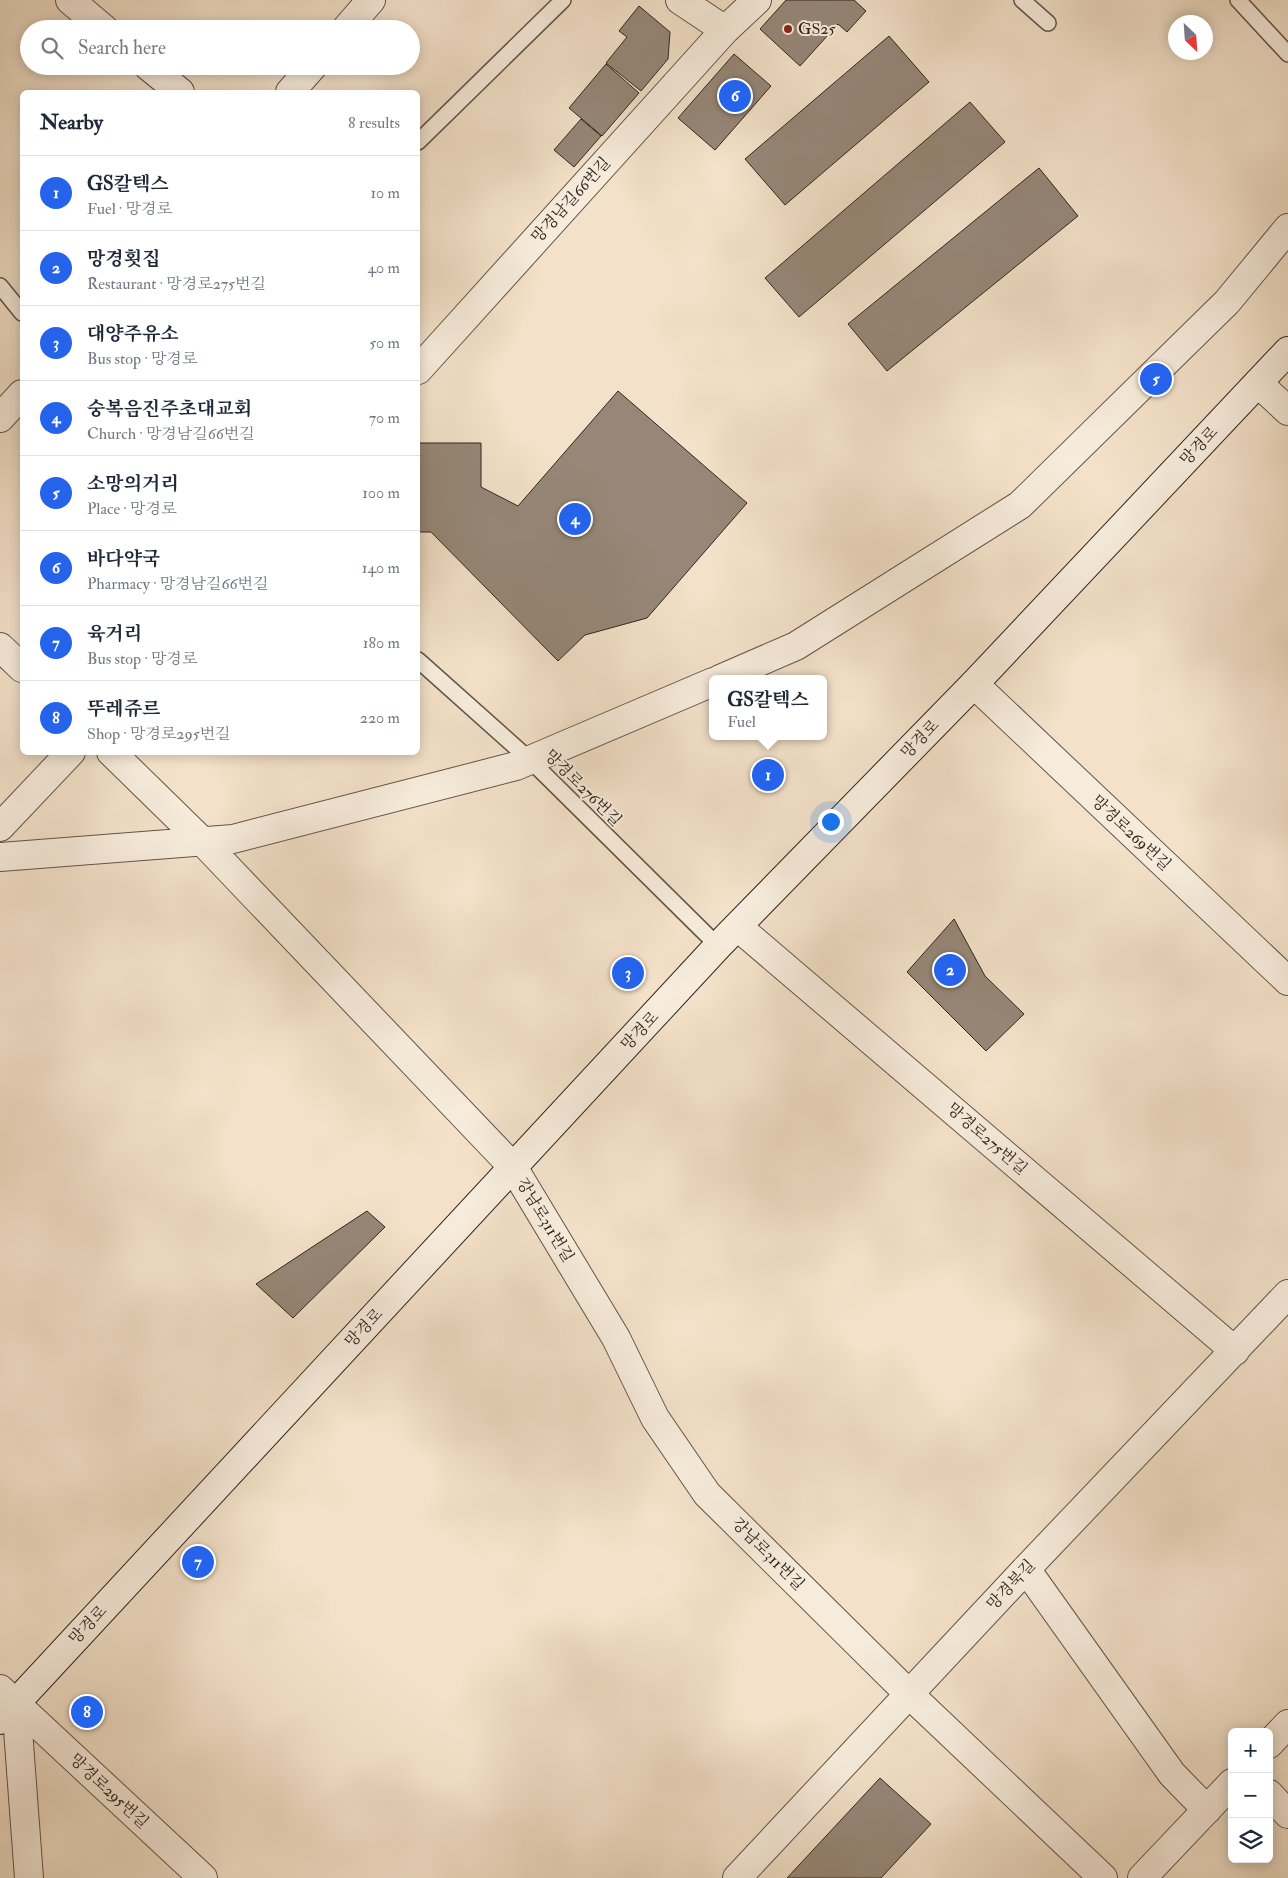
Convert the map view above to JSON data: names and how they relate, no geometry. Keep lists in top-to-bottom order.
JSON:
{
  "streets": {
    "street": [
      "망경남길66번길",
      "망경로",
      "망경로269번길",
      "망경로275번길",
      "강남로311번길",
      "망경북길",
      "망경로295번길"
    ],
    "lane": ["망경로276번길"]
  },
  "crossings": [
    ["망경로", "망경로276번길"],
    ["망경로", "망경로269번길"],
    ["망경로", "망경로275번길"],
    ["망경로", "강남로311번길"],
    ["망경로", "망경로295번길"],
    ["망경로275번길", "망경북길"],
    ["강남로311번길", "망경북길"]
  ],
  "places": ["GS25"],
  "north": "bottom right",
  "page": {
    "search": "Search here",
    "pins": [
      "6",
      "5",
      "4",
      "1",
      "2",
      "3",
      "7",
      "8"
    ],
    "heading": ["Nearby", "8 results"],
    "list": [
      {
        "mark": "1",
        "name": "GS칼텍스",
        "note": "Fuel · 망경로",
        "value": "10 m"
      },
      {
        "mark": "2",
        "name": "망경횟집",
        "note": "Restaurant · 망경로275번길",
        "value": "40 m"
      },
      {
        "mark": "3",
        "name": "대양주유소",
        "note": "Bus stop · 망경로",
        "value": "50 m"
      },
      {
        "mark": "4",
        "name": "숭복음진주초대교회",
        "note": "Church · 망경남길66번길",
        "value": "70 m"
      },
      {
        "mark": "5",
        "name": "소망의거리",
        "note": "Place · 망경로",
        "value": "100 m"
      },
      {
        "mark": "6",
        "name": "바다약국",
        "note": "Pharmacy · 망경남길66번길",
        "value": "140 m"
      },
      {
        "mark": "7",
        "name": "육거리",
        "note": "Bus stop · 망경로",
        "value": "180 m"
      },
      {
        "mark": "8",
        "name": "뚜레쥬르",
        "note": "Shop · 망경로295번길",
        "value": "220 m"
      }
    ],
    "popup": ["GS칼텍스", "Fuel"],
    "map_buttons": ["+", "−"]
  }
}
